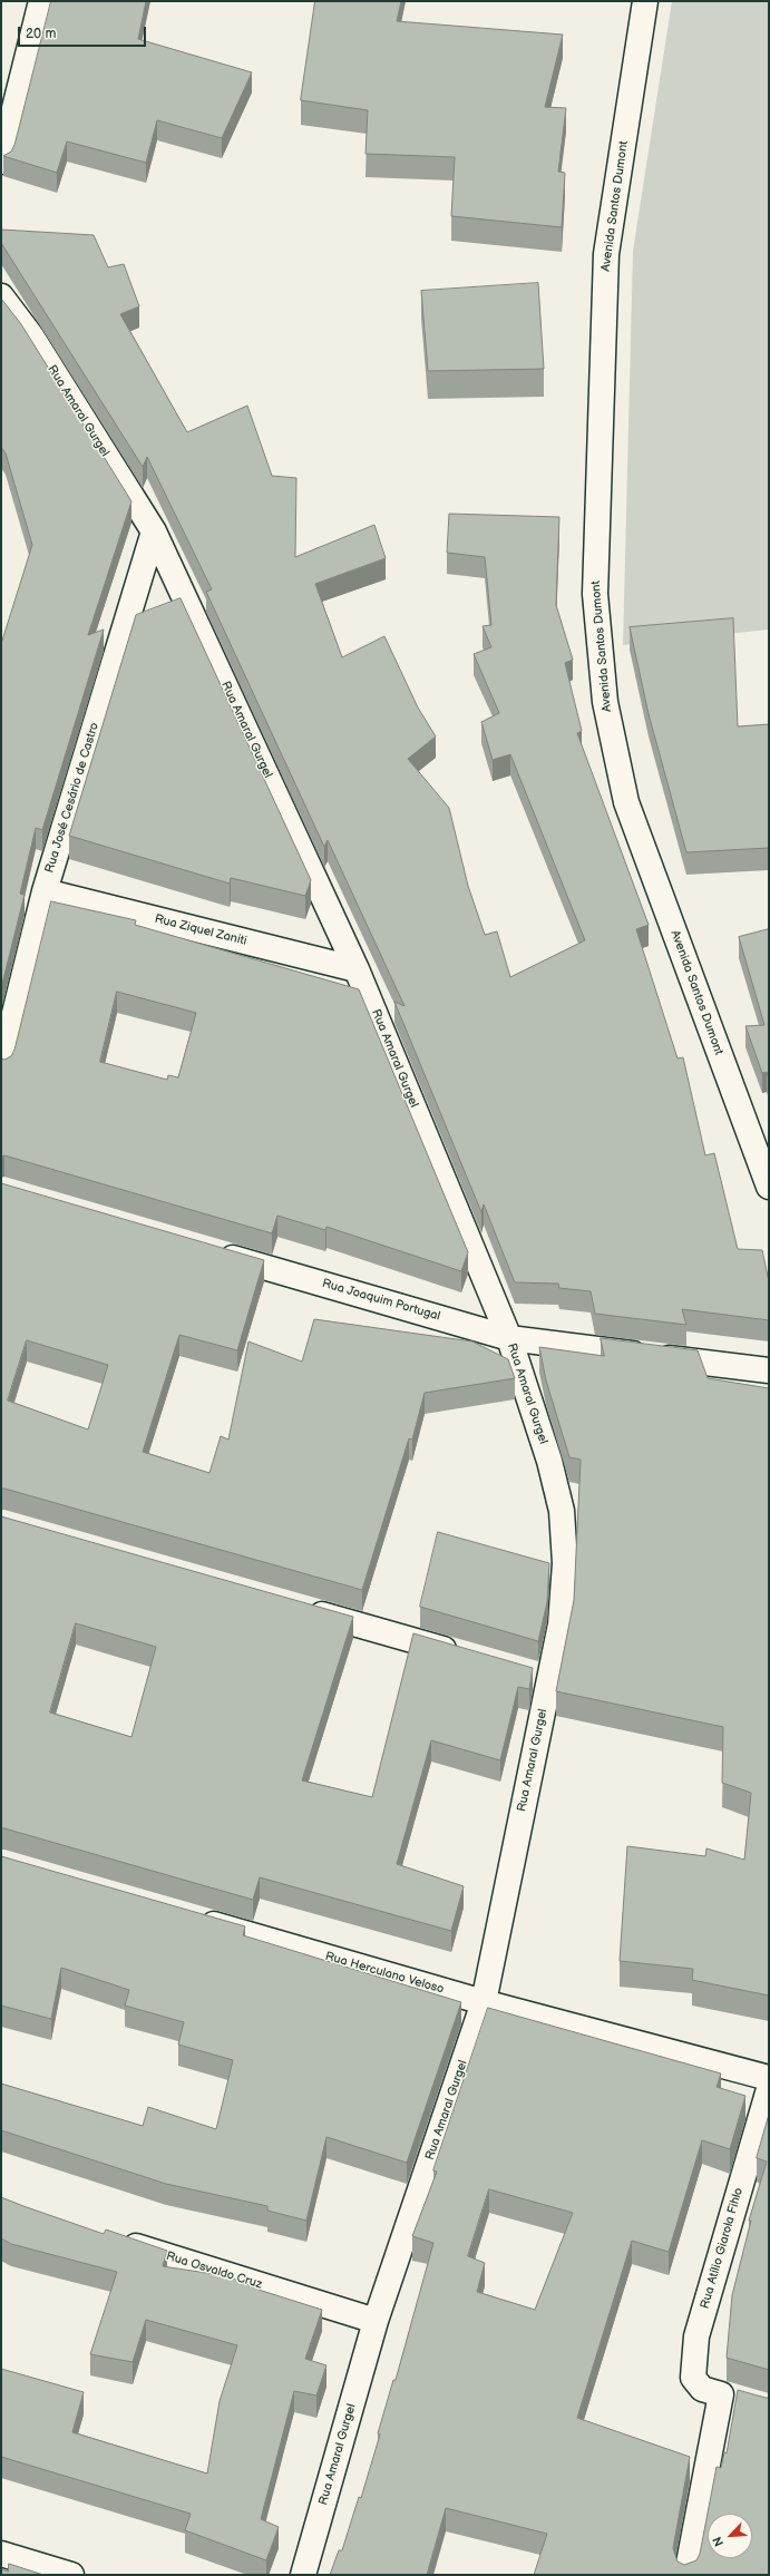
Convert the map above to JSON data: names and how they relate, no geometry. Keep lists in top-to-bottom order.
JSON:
{
  "streets": {
    "street": [
      "Avenida Santos Dumont",
      "Rua Amaral Gurgel",
      "Rua José Cesário de Castro",
      "Rua Ziquel Zaniti",
      "Rua Joaquim Portugal",
      "Rua Herculano Veloso",
      "Rua Atílio Giarola Fihlo",
      "Rua Osvaldo Cruz"
    ]
  },
  "crossings": [
    ["Rua Amaral Gurgel", "Rua José Cesário de Castro"],
    ["Rua Amaral Gurgel", "Rua Ziquel Zaniti"],
    ["Rua Amaral Gurgel", "Rua Joaquim Portugal"],
    ["Rua Amaral Gurgel", "Rua Herculano Veloso"],
    ["Rua Amaral Gurgel", "Rua Osvaldo Cruz"],
    ["Rua José Cesário de Castro", "Rua Ziquel Zaniti"]
  ],
  "scale_bar": "20 m",
  "north": "bottom left"
}
